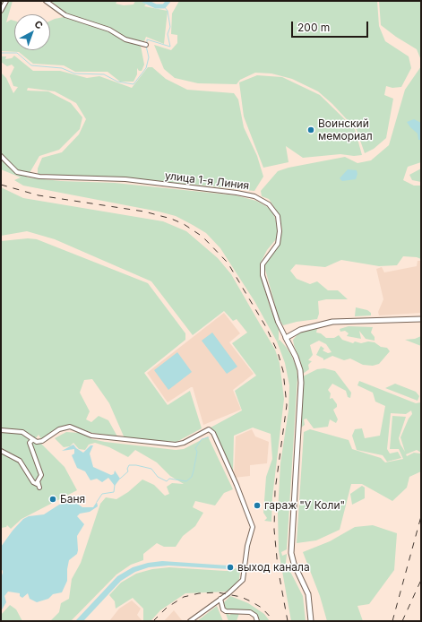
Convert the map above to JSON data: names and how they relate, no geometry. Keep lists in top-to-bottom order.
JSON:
{
  "streets": {
    "street": ["улица 1-я Линия"]
  },
  "places": [
    "Воинский мемориал",
    "Баня",
    "гараж \"У Коли\"",
    "выход канала"
  ],
  "scale_bar": "200 m",
  "north": "top right"
}
